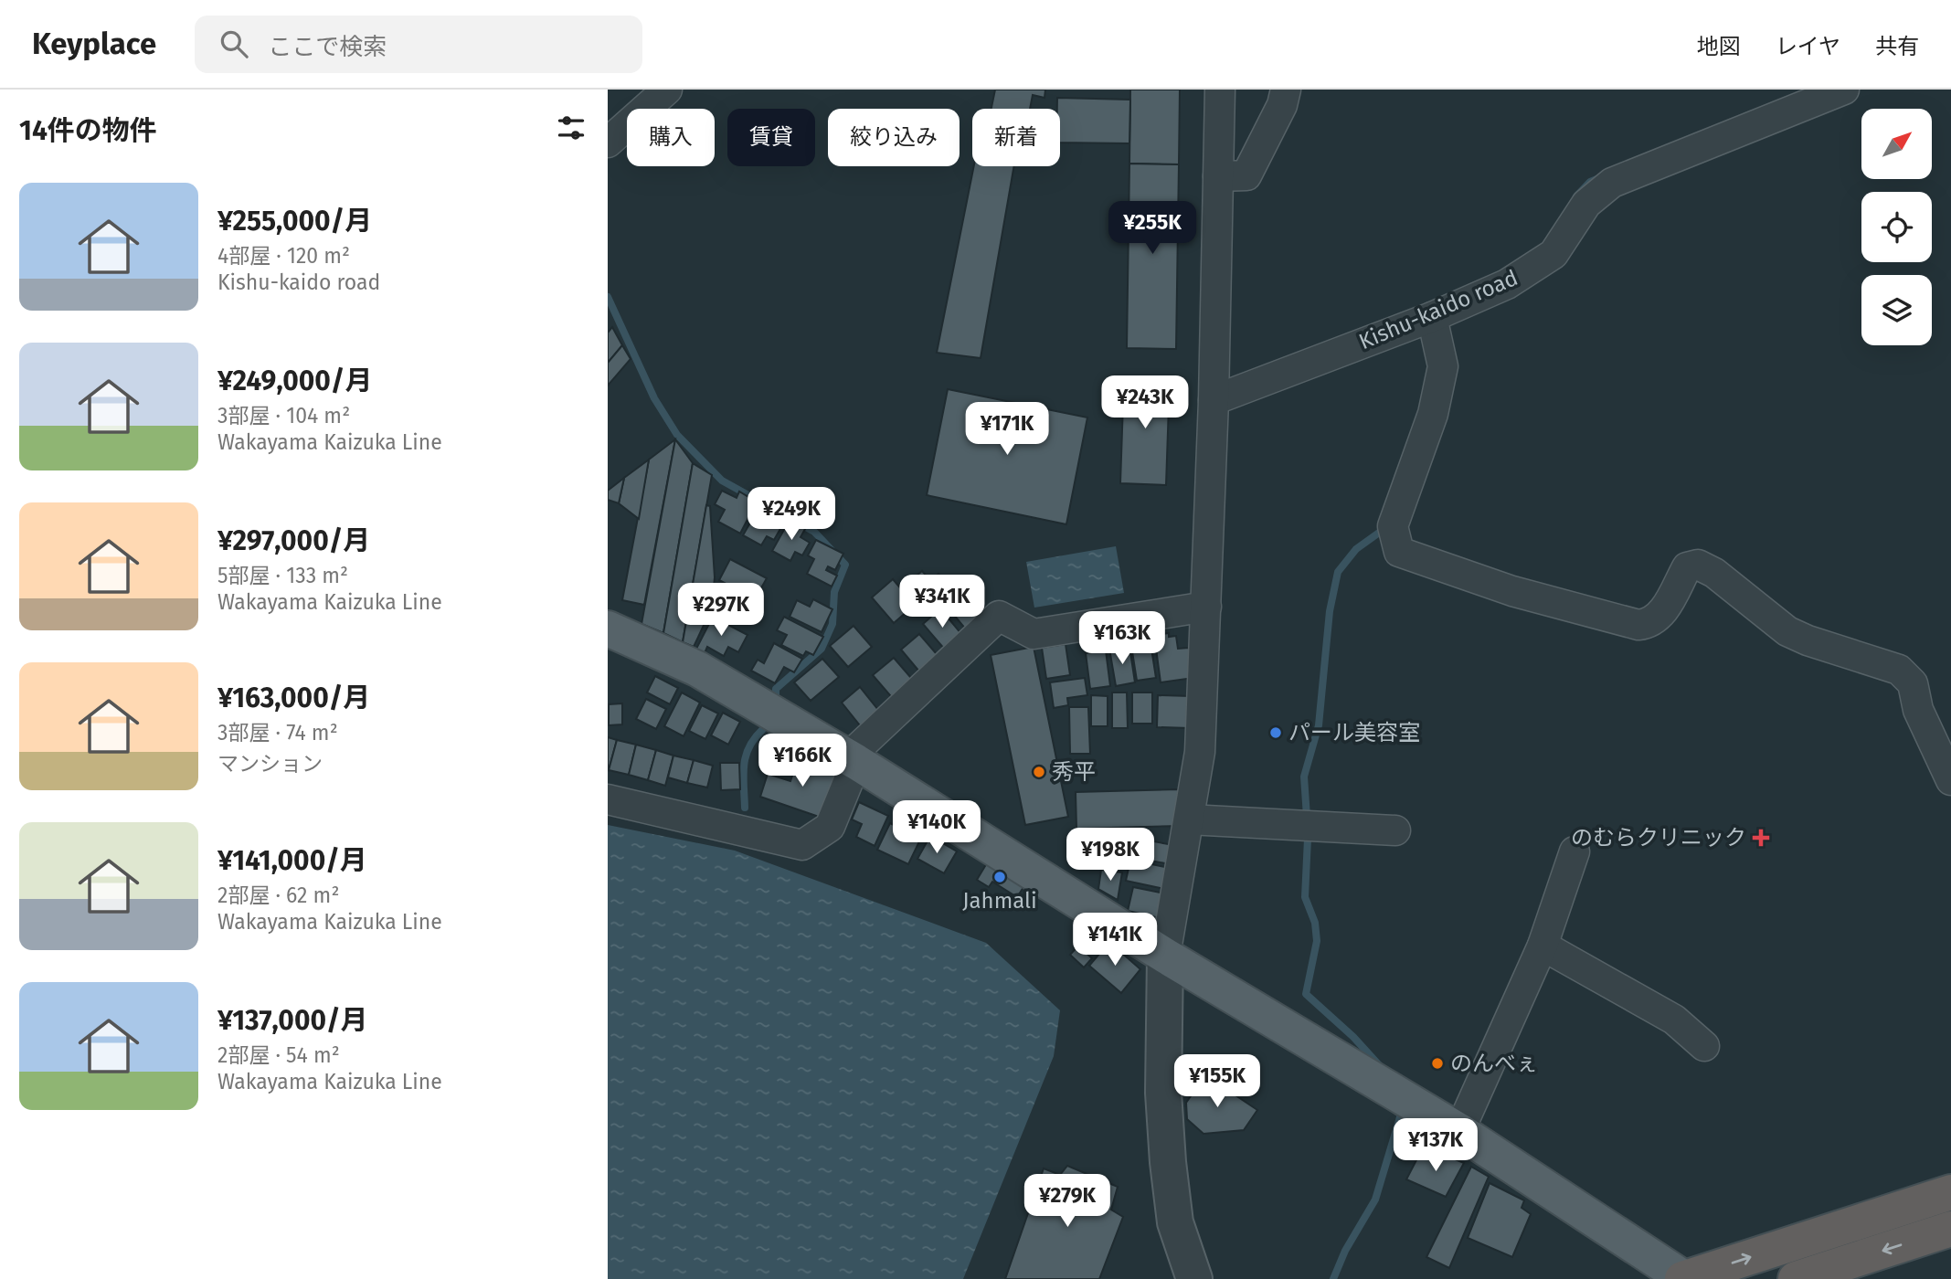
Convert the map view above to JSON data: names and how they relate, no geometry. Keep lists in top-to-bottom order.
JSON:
{
  "streets": {
    "street": ["Kishu-kaido road"]
  },
  "places": {
    "other": [
      "パール美容室",
      "秀平",
      "Jahmali",
      "のんべぇ"
    ],
    "health": ["のむらクリニック"]
  },
  "north": "top right",
  "page": {
    "header": "Keyplace",
    "search": "ここで検索",
    "nav": ["地図", "レイヤ", "共有"],
    "heading": "14件の物件",
    "chip": [
      "購入",
      "賃貸",
      "絞り込み",
      "新着"
    ],
    "list": [
      {
        "name": "¥255,000/月",
        "note": "4部屋 · 120 m² · Kishu-kaido road"
      },
      {
        "name": "¥249,000/月",
        "note": "3部屋 · 104 m² · Wakayama Kaizuka Line"
      },
      {
        "name": "¥297,000/月",
        "note": "5部屋 · 133 m² · Wakayama Kaizuka Line"
      },
      {
        "name": "¥163,000/月",
        "note": "3部屋 · 74 m² · マンション"
      },
      {
        "name": "¥141,000/月",
        "note": "2部屋 · 62 m² · Wakayama Kaizuka Line"
      },
      {
        "name": "¥137,000/月",
        "note": "2部屋 · 54 m² · Wakayama Kaizuka Line"
      }
    ],
    "price": [
      "¥255K",
      "¥243K",
      "¥171K",
      "¥249K",
      "¥341K",
      "¥297K",
      "¥163K",
      "¥166K",
      "¥140K",
      "¥198K",
      "¥141K",
      "¥155K",
      "¥137K",
      "¥279K"
    ]
  }
}
